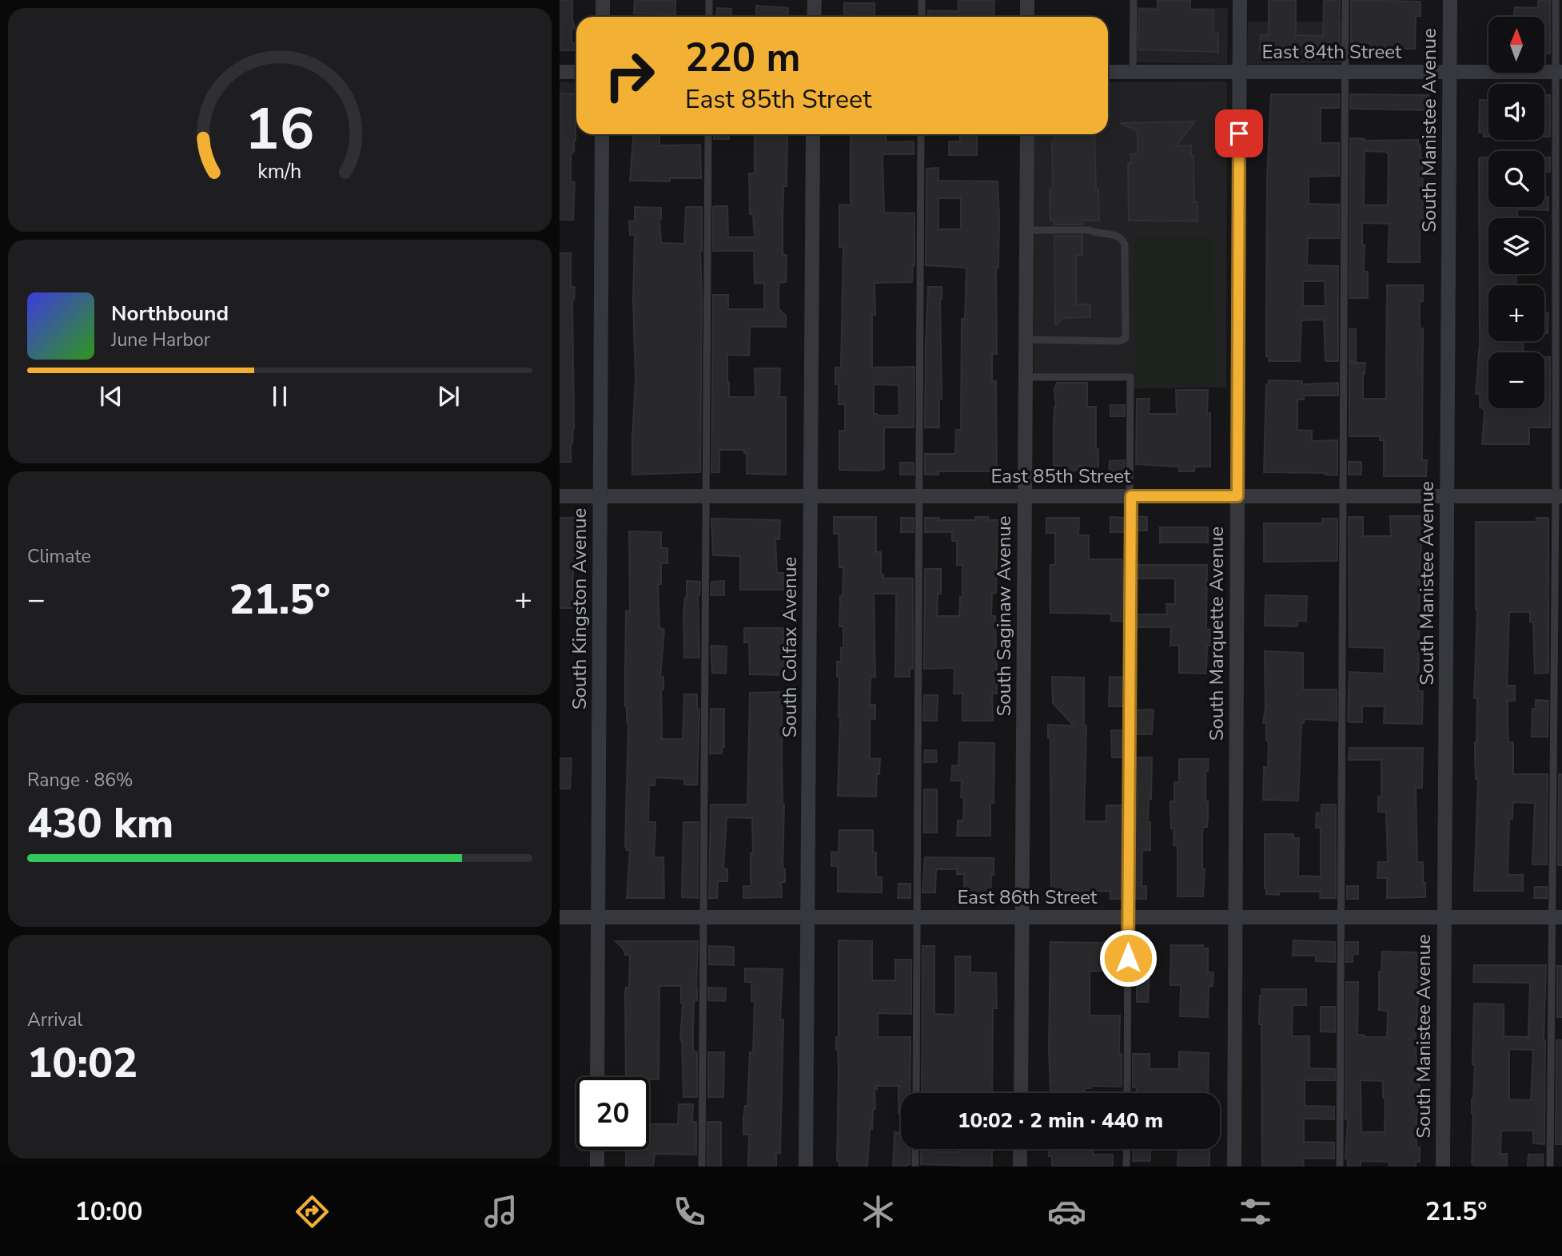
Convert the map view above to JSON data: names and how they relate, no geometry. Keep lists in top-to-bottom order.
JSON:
{
  "streets": {
    "street": [
      "East 84th Street",
      "South Manistee Avenue",
      "East 85th Street",
      "South Kingston Avenue",
      "South Saginaw Avenue",
      "South Marquette Avenue",
      "South Colfax Avenue",
      "East 86th Street"
    ]
  },
  "crossings": [
    ["East 84th Street", "South Manistee Avenue"],
    ["East 84th Street", "South Marquette Avenue"],
    ["South Manistee Avenue", "East 85th Street"],
    ["South Manistee Avenue", "East 86th Street"],
    ["East 85th Street", "South Kingston Avenue"],
    ["East 85th Street", "South Saginaw Avenue"],
    ["East 85th Street", "South Marquette Avenue"],
    ["East 85th Street", "South Colfax Avenue"],
    ["South Kingston Avenue", "East 86th Street"],
    ["South Saginaw Avenue", "East 86th Street"],
    ["South Marquette Avenue", "East 86th Street"],
    ["South Colfax Avenue", "East 86th Street"]
  ],
  "north": "top",
  "page": {
    "map_buttons": ["+", "−"],
    "turn": ["220 m", "East 85th Street"],
    "song": ["Northbound", "June Harbor"],
    "tile": [
      "Climate",
      ["Range · 86%", "430 km"],
      ["Arrival", "10:02"]
    ],
    "heat": ["−", "21.5°", "+"],
    "limit": "20",
    "trip": "10:02 · 2 min · 440 m",
    "tabs": ["10:00", "21.5°"],
    "gauge": ["16", "km/h"]
  }
}
